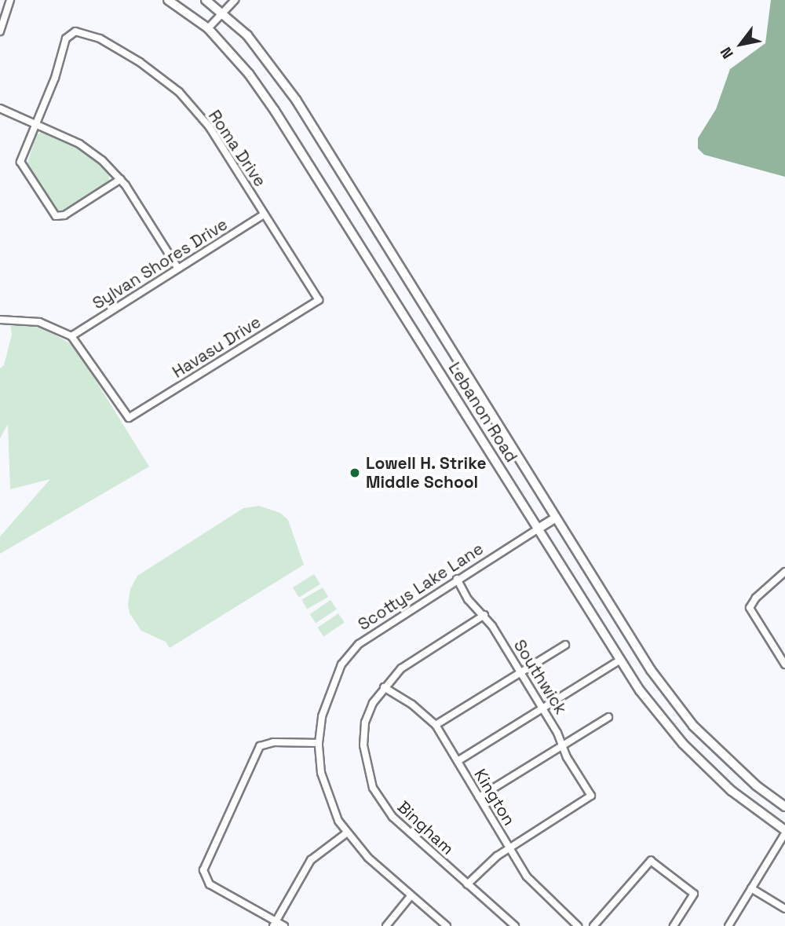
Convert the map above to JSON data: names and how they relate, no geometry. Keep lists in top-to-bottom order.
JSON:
{
  "streets": {
    "main road": ["Lebanon Road"],
    "street": [
      "Roma Drive",
      "Sylvan Shores Drive",
      "Havasu Drive",
      "Scottys Lake Lane",
      "Southwick",
      "Kington",
      "Bingham"
    ]
  },
  "crossings": [
    ["Roma Drive", "Sylvan Shores Drive"],
    ["Roma Drive", "Havasu Drive"],
    ["Sylvan Shores Drive", "Havasu Drive"],
    ["Lebanon Road", "Scottys Lake Lane"],
    ["Scottys Lake Lane", "Southwick"],
    ["Southwick", "Kington"],
    ["Southwick", "Bingham"],
    ["Kington", "Bingham"]
  ],
  "places": ["Lowell H. Strike Middle School"],
  "north": "bottom left"
}
